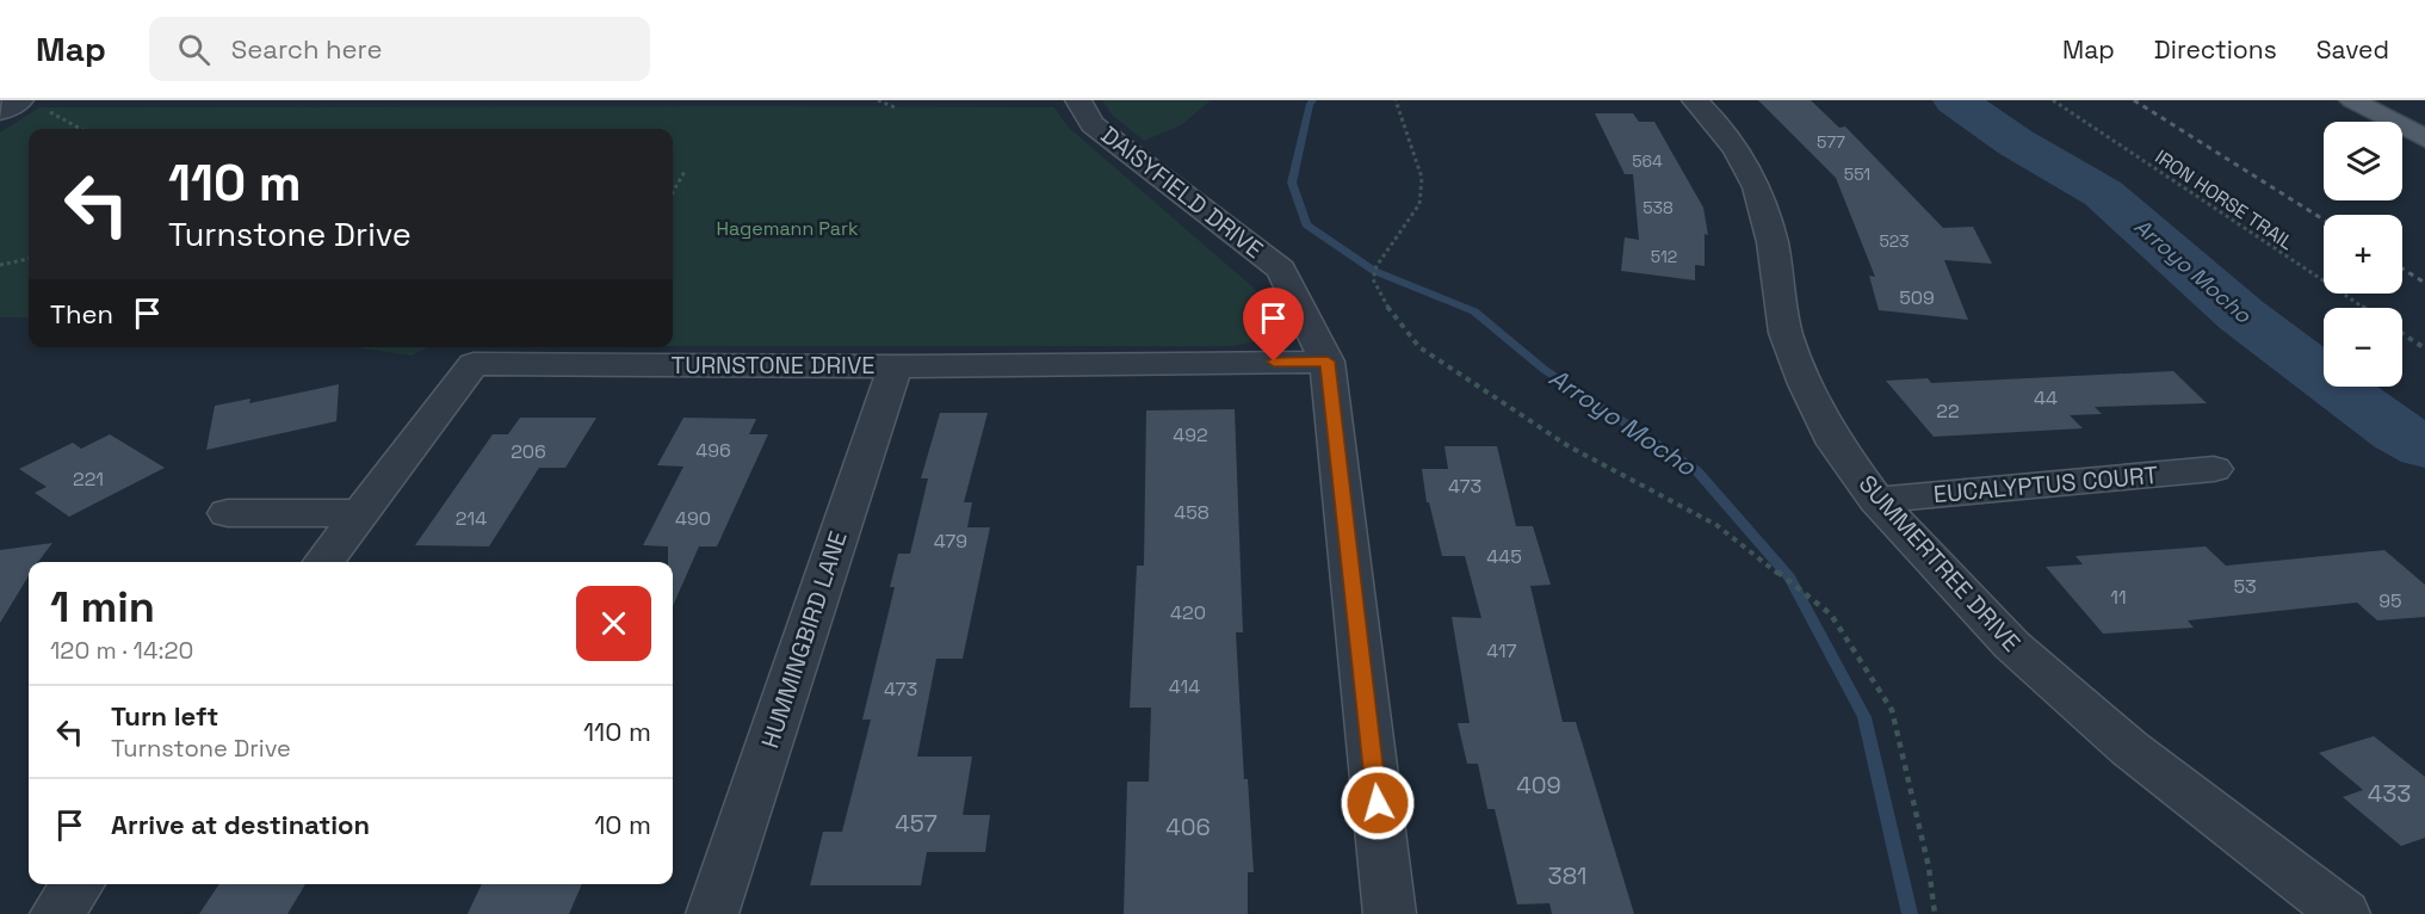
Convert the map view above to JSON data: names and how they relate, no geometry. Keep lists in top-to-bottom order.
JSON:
{
  "streets": {
    "street": [
      "DAISYFIELD DRIVE",
      "TURNSTONE DRIVE",
      "EUCALYPTUS COURT",
      "SUMMERTREE DRIVE",
      "HUMMINGBIRD LANE"
    ],
    "path": ["IRON HORSE TRAIL"]
  },
  "crossings": [
    ["DAISYFIELD DRIVE", "TURNSTONE DRIVE"],
    ["TURNSTONE DRIVE", "HUMMINGBIRD LANE"],
    ["EUCALYPTUS COURT", "SUMMERTREE DRIVE"]
  ],
  "water": ["Arroyo Mocho"],
  "parks": ["Hagemann Park"],
  "house_numbers": [
    "577",
    "564",
    "551",
    "538",
    "523",
    "512",
    "509",
    "44",
    "22",
    "492",
    "496",
    "206",
    "221",
    "473",
    "458",
    "214",
    "490",
    "479",
    "445",
    "53",
    "11",
    "95",
    "420",
    "417",
    "414",
    "473",
    "409",
    "433",
    "457",
    "406",
    "381"
  ],
  "page": {
    "header": "Map",
    "search": "Search here",
    "nav": ["Map", "Directions", "Saved"],
    "map_buttons": ["+", "−"],
    "turn": ["110 m", "Turnstone Drive"],
    "then": "Then",
    "heading": ["1 min", "120 m · 14:20"],
    "list": [
      {
        "name": "Turn left",
        "note": "Turnstone Drive",
        "value": "110 m"
      },
      {
        "name": "Arrive at destination",
        "value": "10 m"
      }
    ]
  }
}
